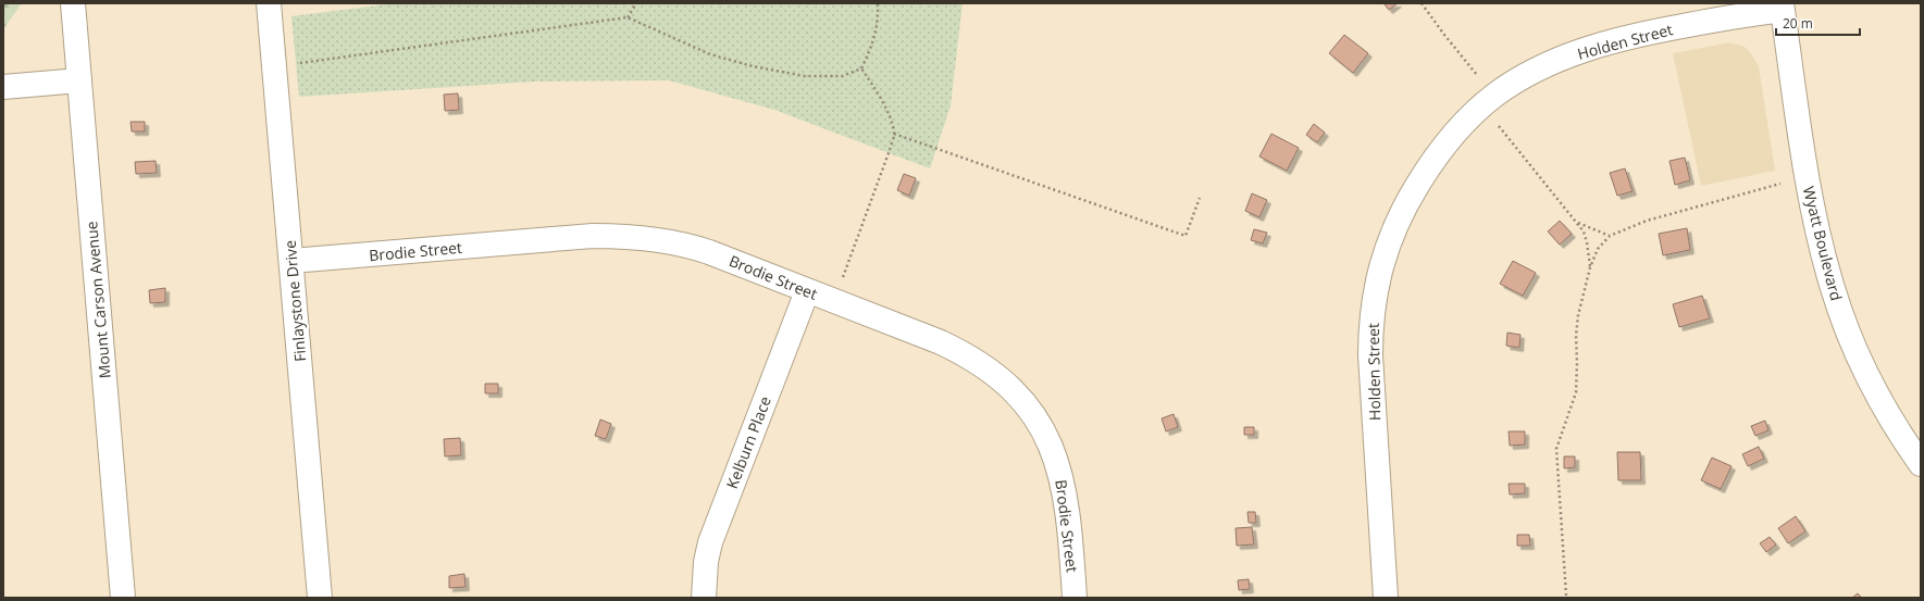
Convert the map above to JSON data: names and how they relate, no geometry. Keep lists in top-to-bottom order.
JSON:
{
  "streets": {
    "street": [
      "Holden Street",
      "Wyatt Boulevard",
      "Brodie Street",
      "Mount Carson Avenue",
      "Finlaystone Drive",
      "Kelburn Place"
    ]
  },
  "crossings": [
    ["Holden Street", "Wyatt Boulevard"],
    ["Brodie Street", "Finlaystone Drive"],
    ["Brodie Street", "Kelburn Place"]
  ],
  "scale_bar": "20 m"
}
